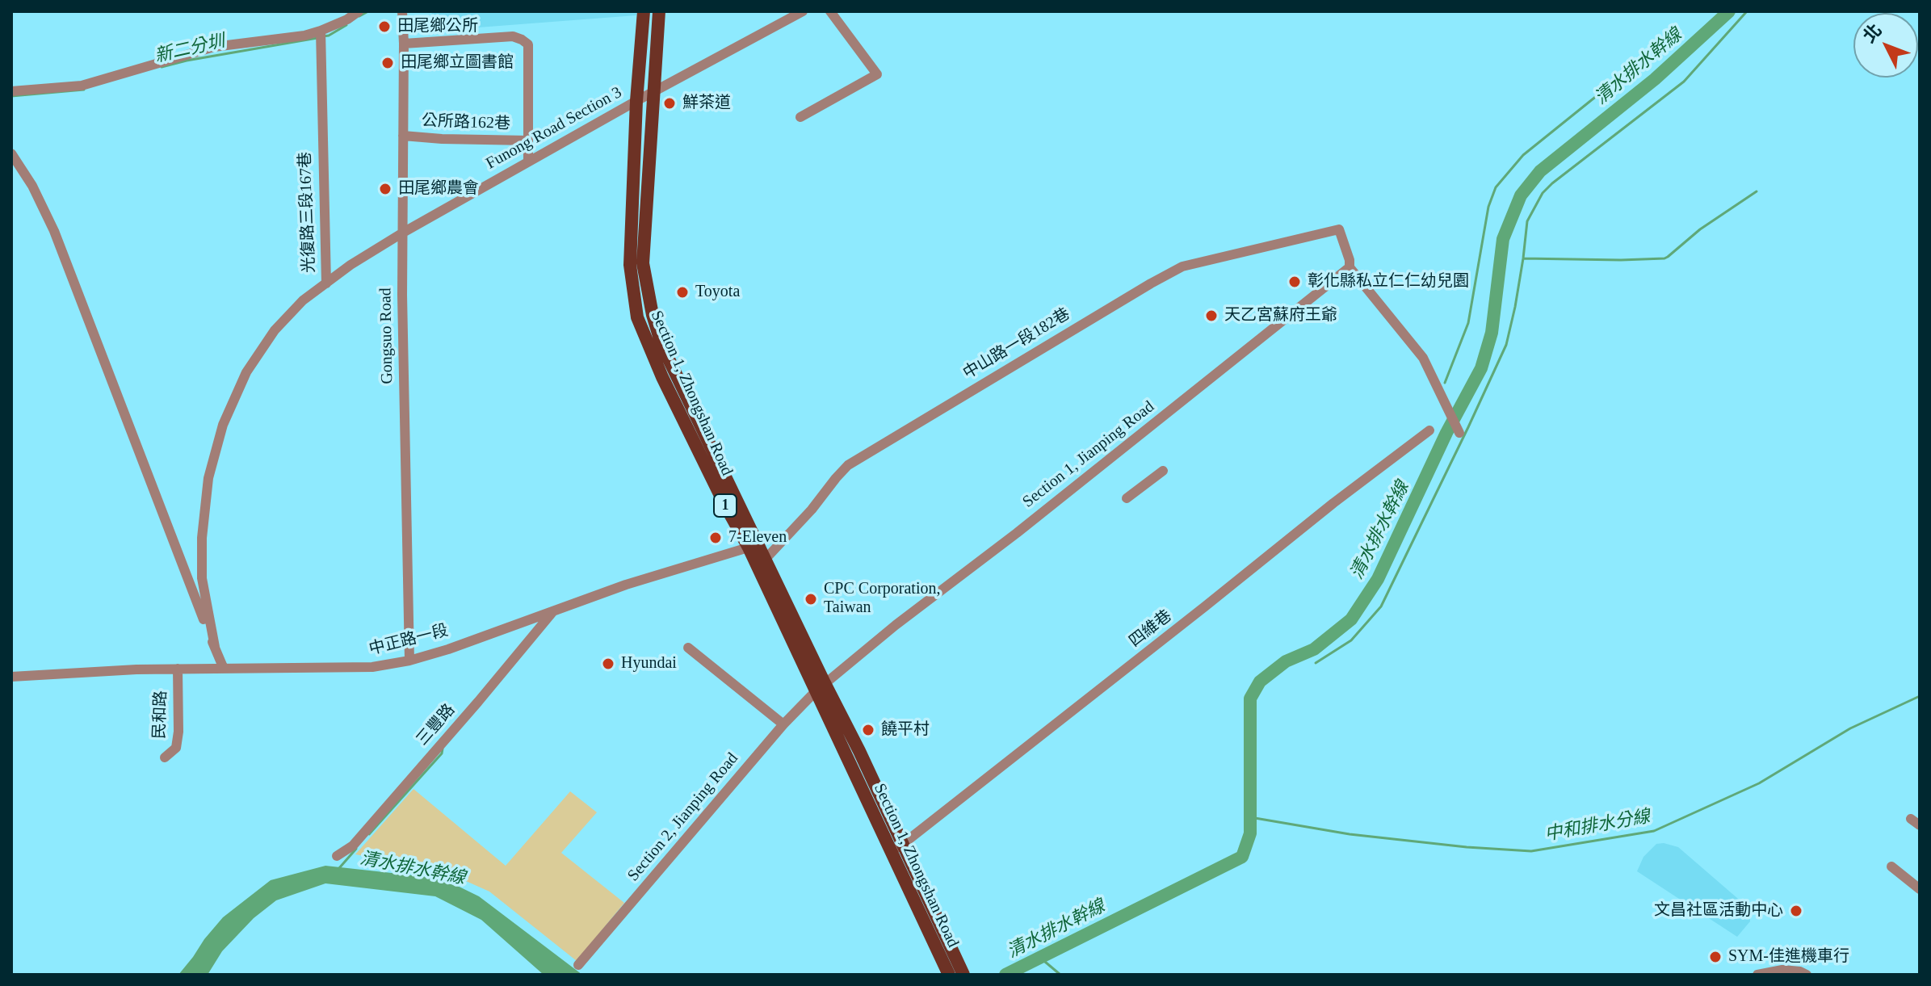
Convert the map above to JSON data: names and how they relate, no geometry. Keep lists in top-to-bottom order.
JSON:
{
  "streets": {
    "main road": ["Section 1, Zhongshan Road", "1"],
    "street": [
      "公所路162巷",
      "Funong Road Section 3",
      "光復路三段167巷",
      "Gongsuo Road",
      "中山路一段182巷",
      "Section 1, Jianping Road",
      "四維巷",
      "中正路一段",
      "民和路",
      "三豐路",
      "Section 2, Jianping Road"
    ]
  },
  "crossings": [
    ["公所路162巷", "Gongsuo Road"],
    ["Funong Road Section 3", "光復路三段167巷"],
    ["Funong Road Section 3", "Gongsuo Road"],
    ["Funong Road Section 3", "Section 1, Zhongshan Road"],
    ["Gongsuo Road", "中正路一段"],
    ["中山路一段182巷", "Section 1, Zhongshan Road"],
    ["中山路一段182巷", "Section 1, Jianping Road"],
    ["Section 1, Zhongshan Road", "Section 1, Jianping Road"],
    ["Section 1, Zhongshan Road", "四維巷"],
    ["Section 1, Zhongshan Road", "中正路一段"],
    ["Section 1, Zhongshan Road", "Section 2, Jianping Road"],
    ["Section 1, Jianping Road", "Section 2, Jianping Road"],
    ["中正路一段", "民和路"],
    ["中正路一段", "三豐路"]
  ],
  "water": ["新二分圳", "清水排水幹線", "中和排水分線"],
  "places": [
    "田尾鄉公所",
    "田尾鄉立圖書館",
    "鮮茶道",
    "田尾鄉農會",
    "彰化縣私立仁仁幼兒園",
    "Toyota",
    "天乙宮蘇府王爺",
    "7-Eleven",
    "CPC Corporation, Taiwan",
    "Hyundai",
    "饒平村",
    "文昌社區活動中心",
    "SYM-佳進機車行"
  ],
  "north": "top left"
}
